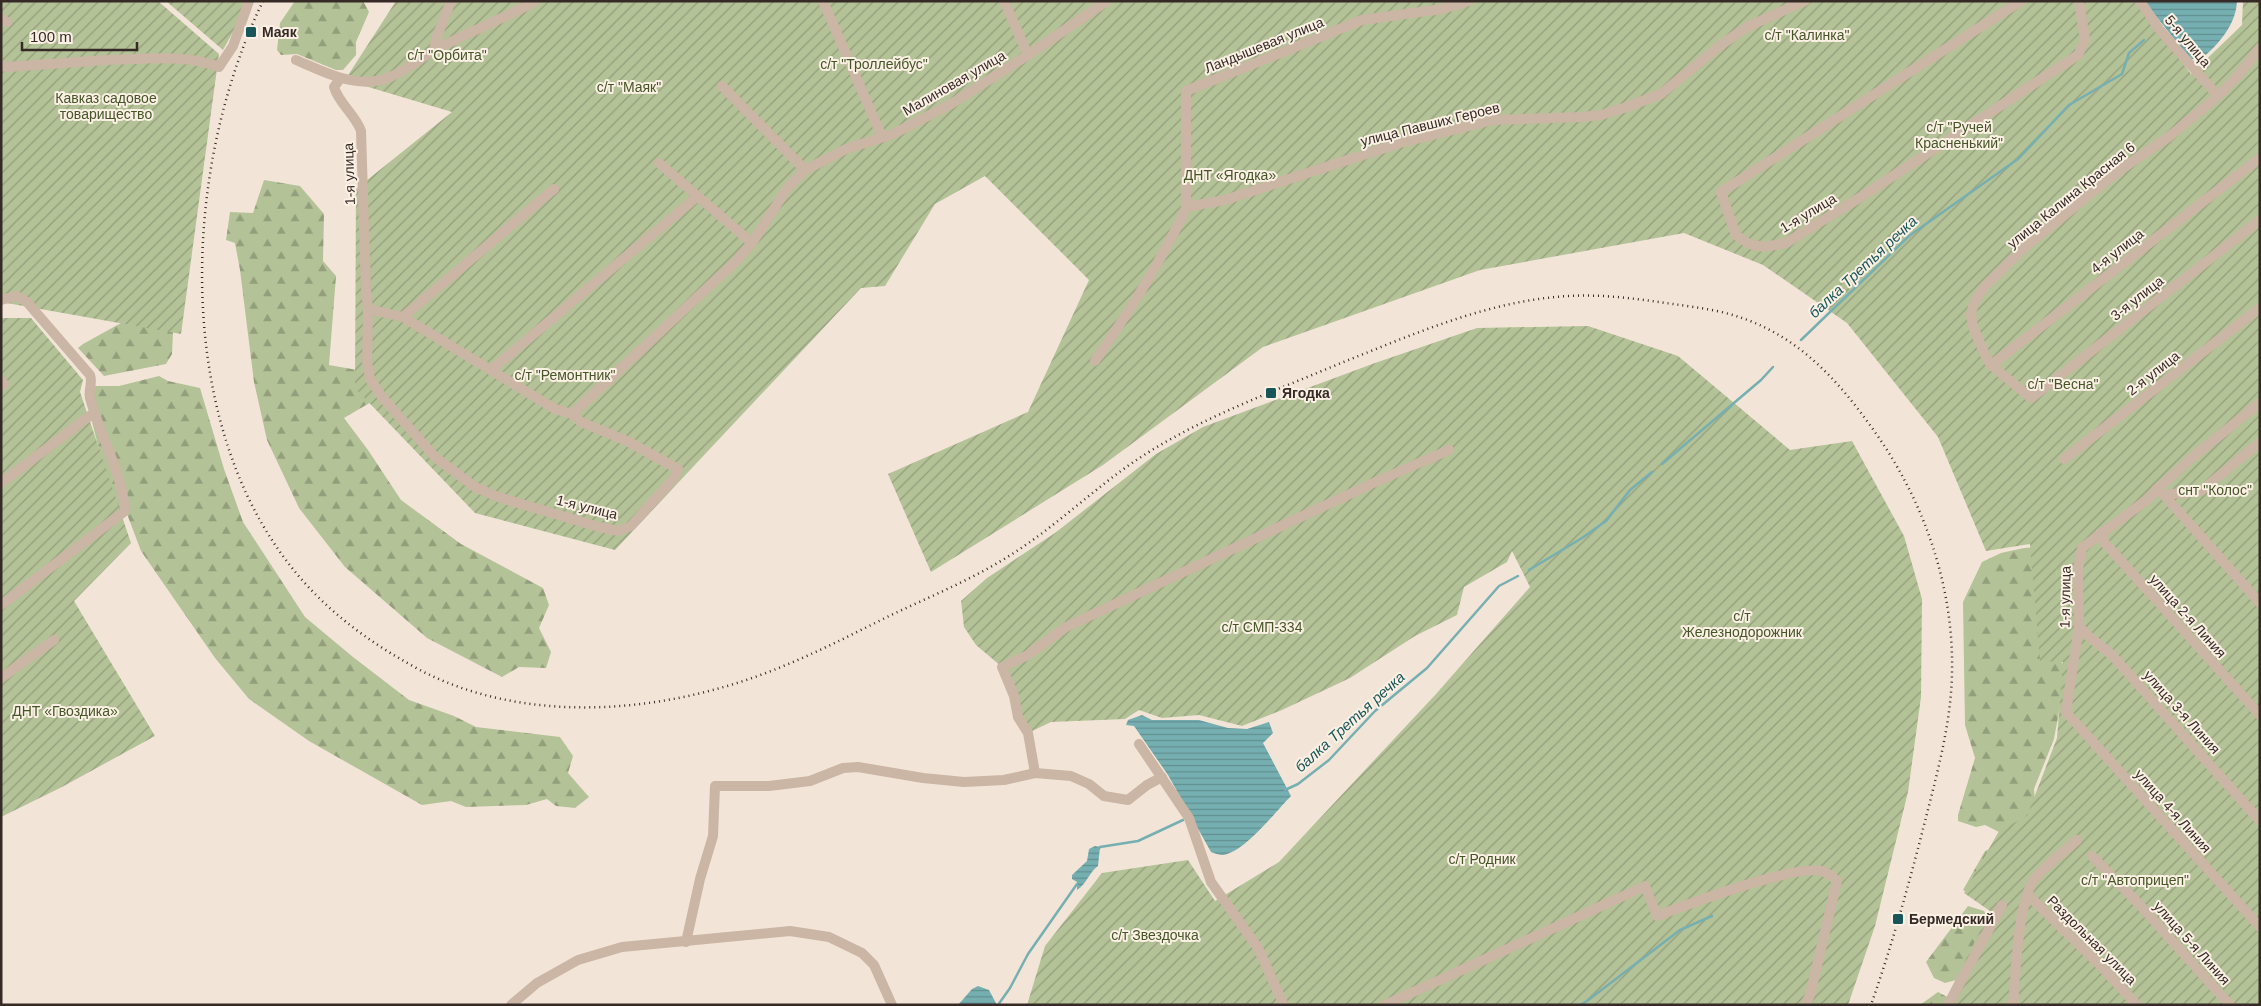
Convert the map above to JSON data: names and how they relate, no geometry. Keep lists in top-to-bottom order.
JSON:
{
  "streets": {
    "street": [
      "5-я улица",
      "Ландышевая улица",
      "Малиновая улица",
      "улица Павших Героев",
      "1-я улица",
      "улица Калина Красная 6",
      "4-я улица",
      "3-я улица",
      "2-я улица",
      "улица 2-я Линия",
      "улица 3-я Линия",
      "улица 4-я Линия",
      "Раздольная улица",
      "улица 5-я Линия"
    ]
  },
  "crossings": [
    ["5-я улица", "улица Калина Красная 6"],
    ["Ландышевая улица", "улица Павших Героев"],
    ["Малиновая улица", "1-я улица"],
    ["1-я улица", "улица 2-я Линия"],
    ["1-я улица", "улица 3-я Линия"],
    ["1-я улица", "улица 4-я Линия"],
    ["улица Калина Красная 6", "4-я улица"],
    ["улица Калина Красная 6", "3-я улица"],
    ["4-я улица", "3-я улица"]
  ],
  "water": ["балка Третья речка"],
  "parks": [
    "с/т \"Калинка\"",
    "с/т \"Орбита\"",
    "с/т \"Троллейбус\"",
    "с/т \"Маяк\"",
    "Кавказ садовое товарищество",
    "с/т \"Ручей Красненький\"",
    "ДНТ «Ягодка»",
    "с/т \"Ремонтник\"",
    "с/т \"Весна\"",
    "снт \"Колос\"",
    "с/т Железнодорожник",
    "с/т СМП-334",
    "ДНТ «Гвоздика»",
    "с/т Родник",
    "с/т \"Автоприцеп\"",
    "с/т Звездочка"
  ],
  "places": {
    "transit": ["Маяк", "Ягодка", "Бермедский"]
  },
  "scale_bar": "100 m"
}
